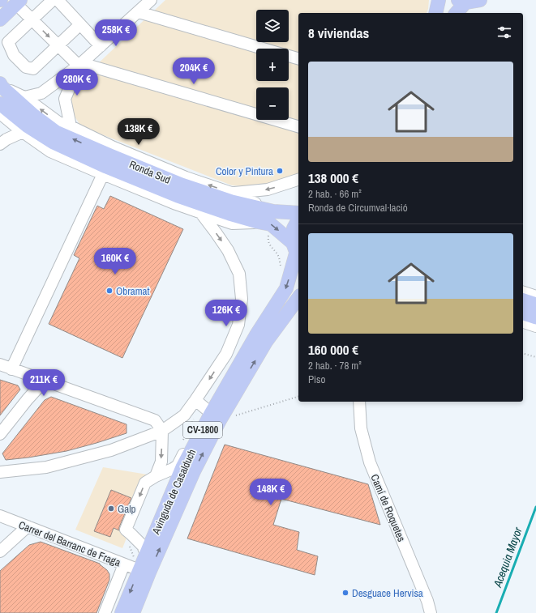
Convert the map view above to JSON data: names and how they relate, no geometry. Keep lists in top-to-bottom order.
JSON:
{
  "streets": {
    "main road": ["Ronda Sud", "CV-1800", "Avinguda de Casalduch"],
    "street": ["Camí de Roquetes", "Carrer del Barranc de Fraga"]
  },
  "crossings": [
    ["Ronda Sud", "Avinguda de Casalduch"],
    ["Avinguda de Casalduch", "Carrer del Barranc de Fraga"]
  ],
  "water": ["Acequia Mayor"],
  "places": [
    "Color y Pintura",
    "Obramat",
    "Galp",
    "Desguace Hervisa"
  ],
  "page": {
    "map_buttons": ["+", "−"],
    "heading": "8 viviendas",
    "price": [
      "258K €",
      "204K €",
      "280K €",
      "138K €",
      "160K €",
      "126K €",
      "211K €",
      "148K €"
    ],
    "list": [
      {
        "name": "138 000 €",
        "note": "2 hab. · 66 m² · Ronda de Circumval·lació"
      },
      {
        "name": "160 000 €",
        "note": "2 hab. · 78 m² · Piso"
      }
    ]
  }
}
